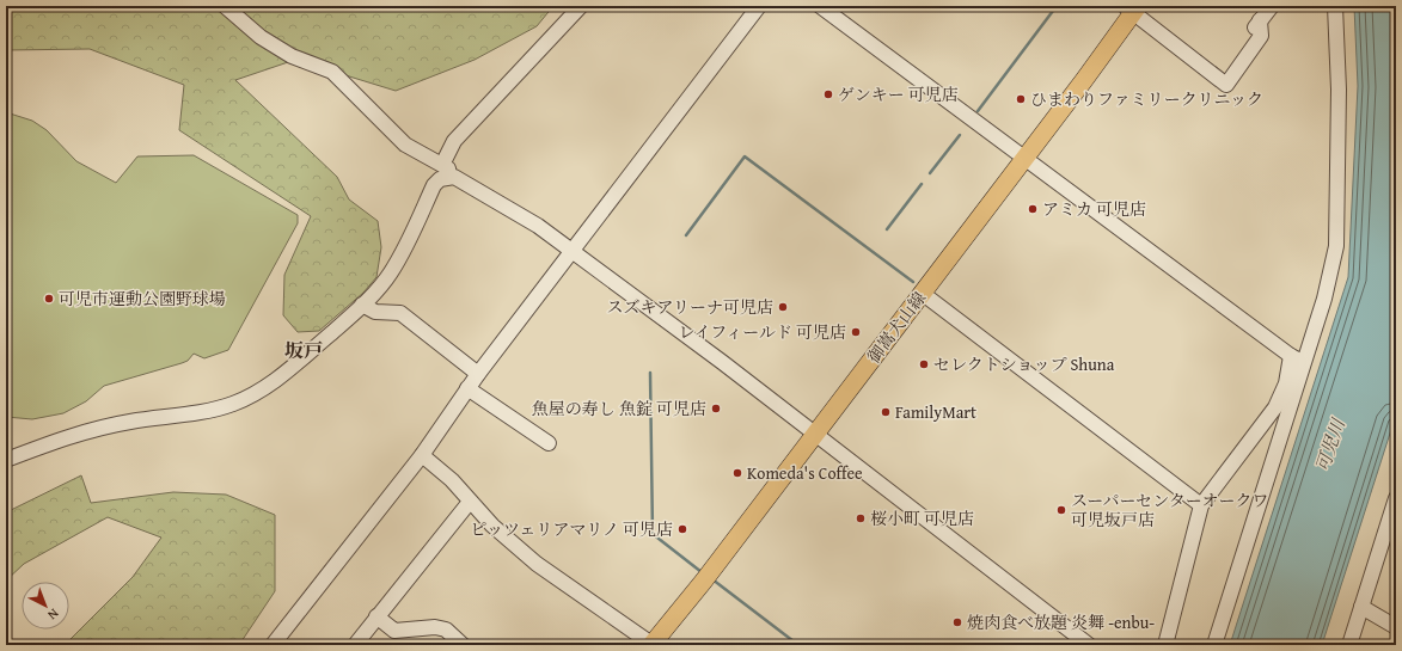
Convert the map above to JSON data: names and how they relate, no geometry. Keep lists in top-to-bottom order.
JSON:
{
  "streets": {
    "main road": ["御嵩犬山線"]
  },
  "districts": ["坂戸"],
  "water": ["可児川"],
  "places": [
    "ゲンキー 可児店",
    "ひまわりファミリークリニック",
    "アミカ 可児店",
    "可児市運動公園野球場",
    "スズキアリーナ可児店",
    "レイフィールド 可児店",
    "セレクトショップ Shuna",
    "魚屋の寿し 魚錠 可児店",
    "FamilyMart",
    "Komeda's Coffee",
    "スーパーセンターオークワ 可児坂戸店",
    "桜小町 可児店",
    "ピッツェリアマリノ 可児店",
    "焼肉食べ放題 炎舞 ‐enbu‐"
  ],
  "north": "bottom right"
}
